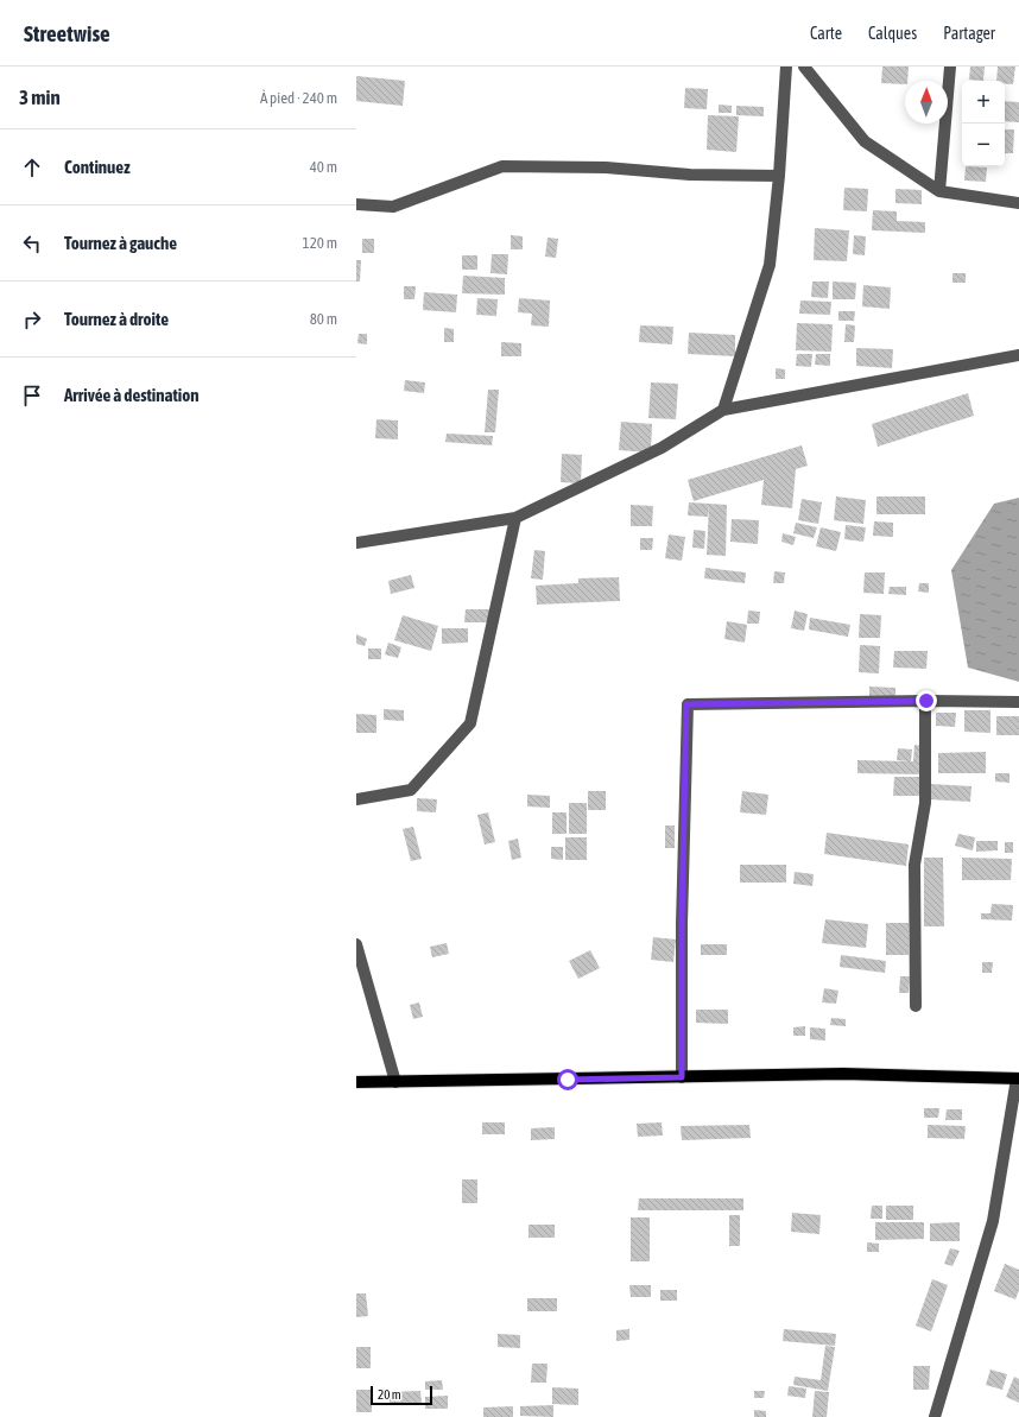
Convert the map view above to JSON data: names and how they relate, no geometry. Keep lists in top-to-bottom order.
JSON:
{
  "scale_bar": "20 m",
  "north": "top",
  "page": {
    "header": "Streetwise",
    "nav": ["Carte", "Calques", "Partager"],
    "heading": ["3 min", "À pied · 240 m"],
    "map_buttons": ["+", "−"],
    "list": [
      ["Continuez", "40 m"],
      ["Tournez à gauche", "120 m"],
      ["Tournez à droite", "80 m"],
      "Arrivée à destination"
    ],
    "scale": "20 m"
  }
}
